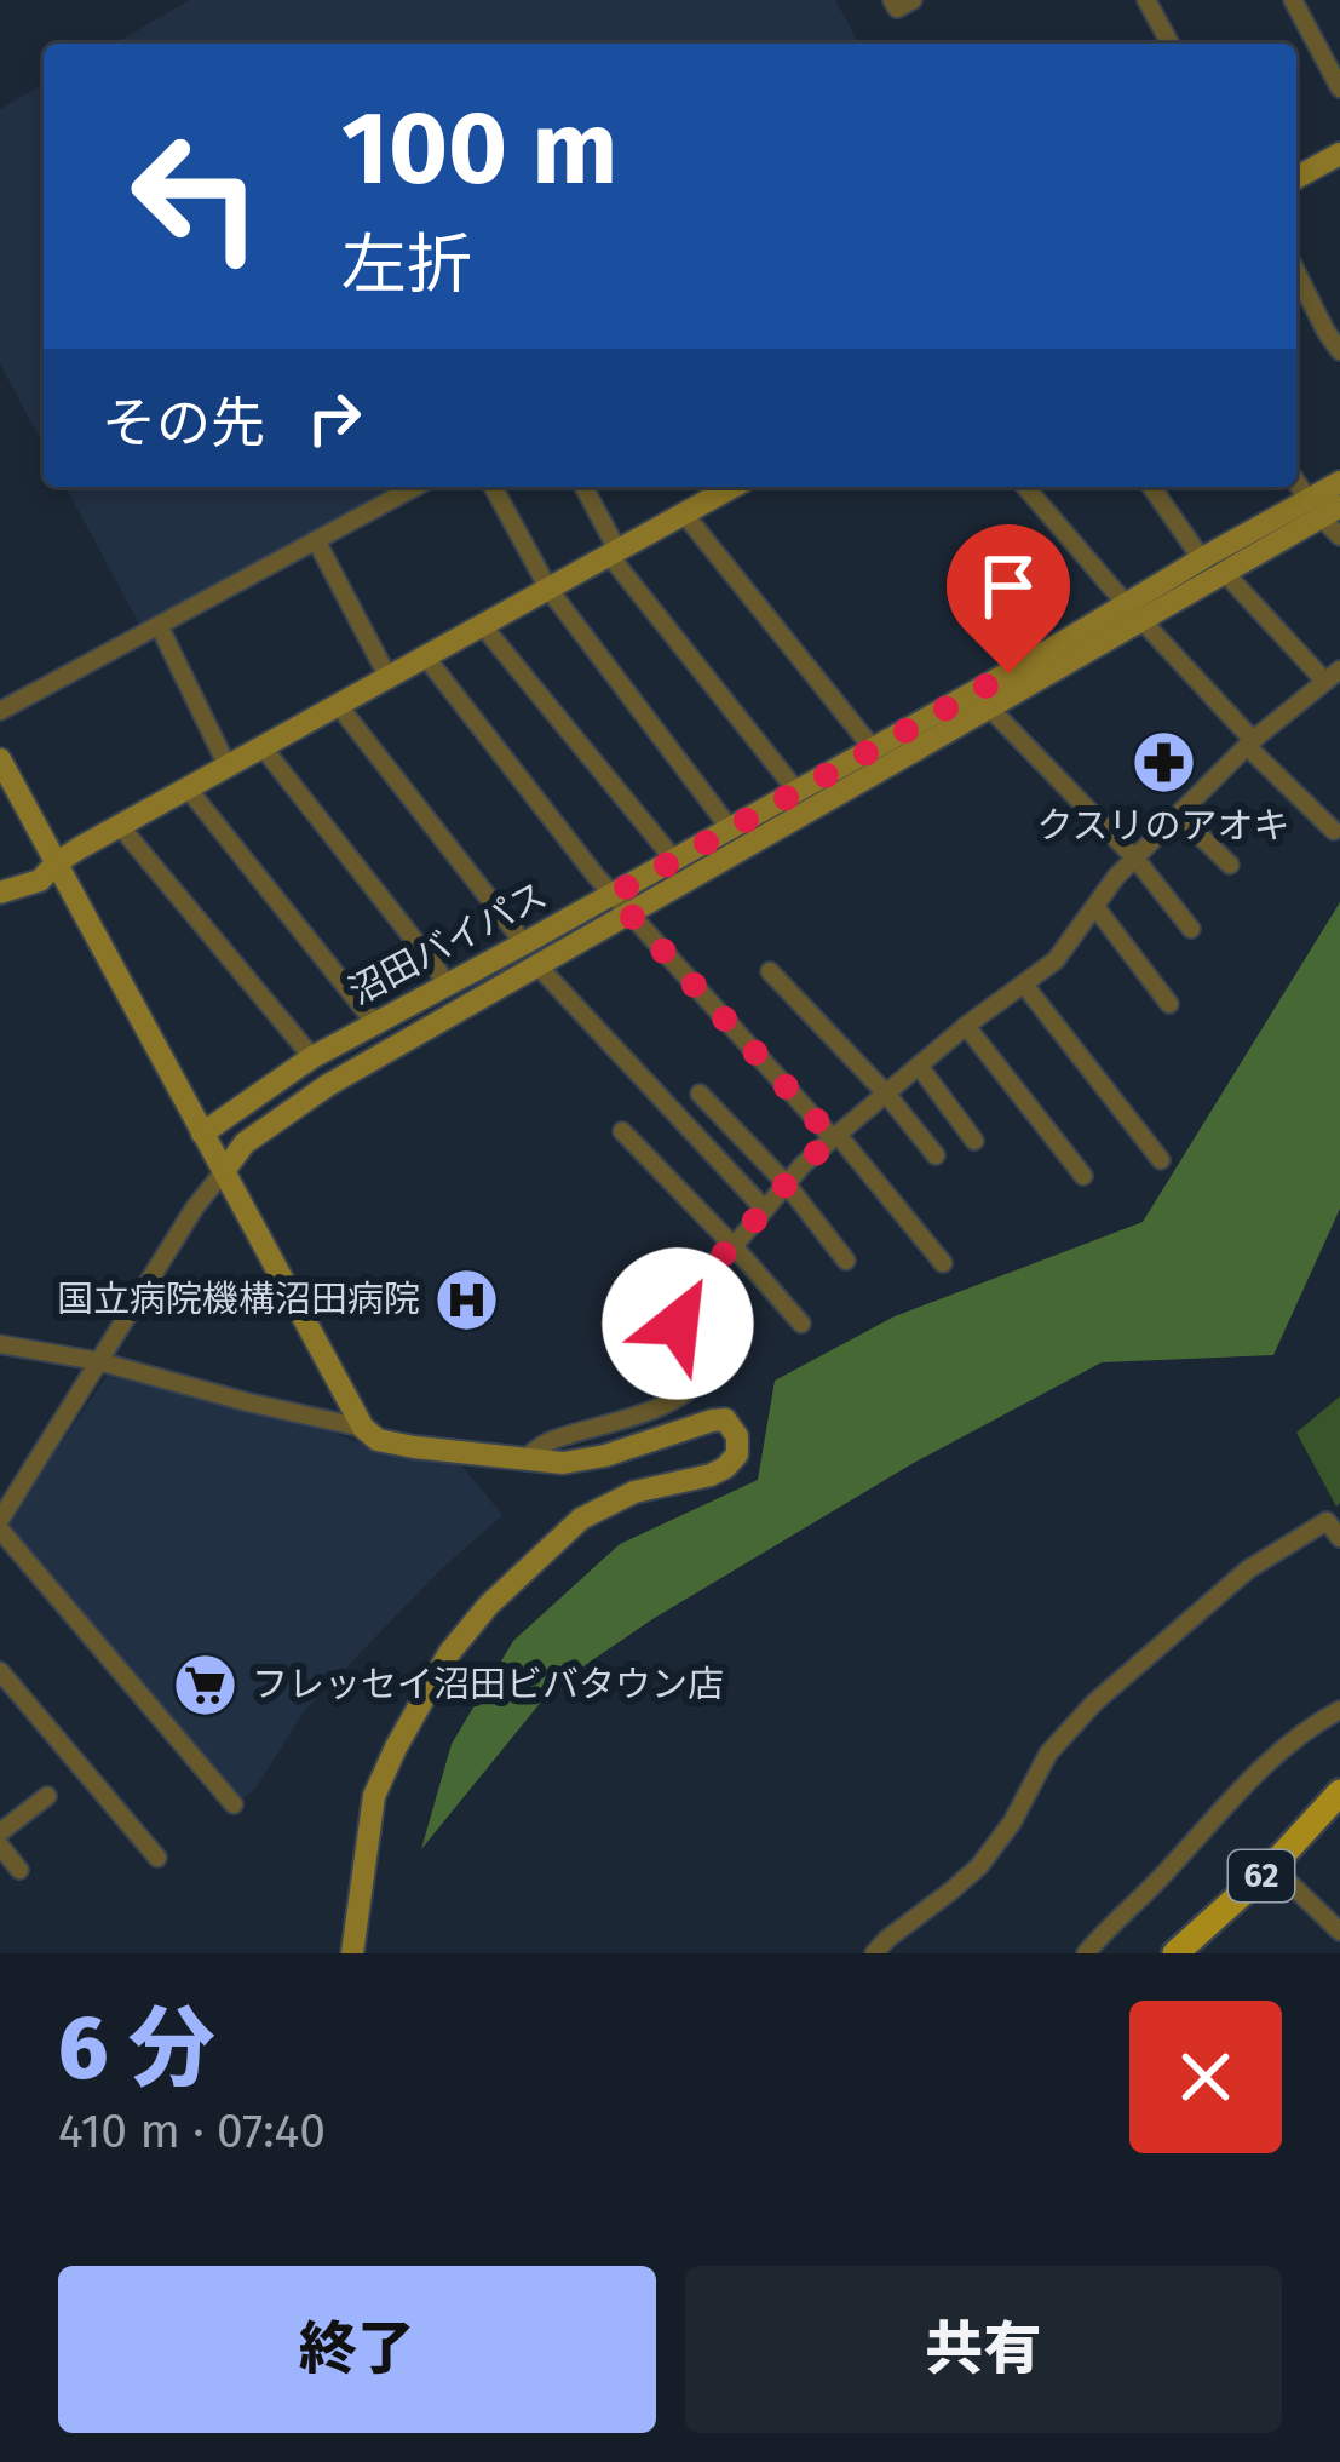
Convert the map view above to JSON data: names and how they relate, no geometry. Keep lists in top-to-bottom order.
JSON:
{
  "streets": {
    "main road": ["62"],
    "street": ["沼田バイパス"]
  },
  "places": {
    "pharmacy": ["クスリのアオキ"],
    "hospital": ["国立病院機構沼田病院"],
    "supermarket": ["フレッセイ沼田ビバタウン店"]
  },
  "page": {
    "turn": ["100 m", "左折"],
    "then": "その先",
    "heading": ["6 分", "410 m · 07:40"],
    "buttons": ["終了", "共有"]
  }
}
